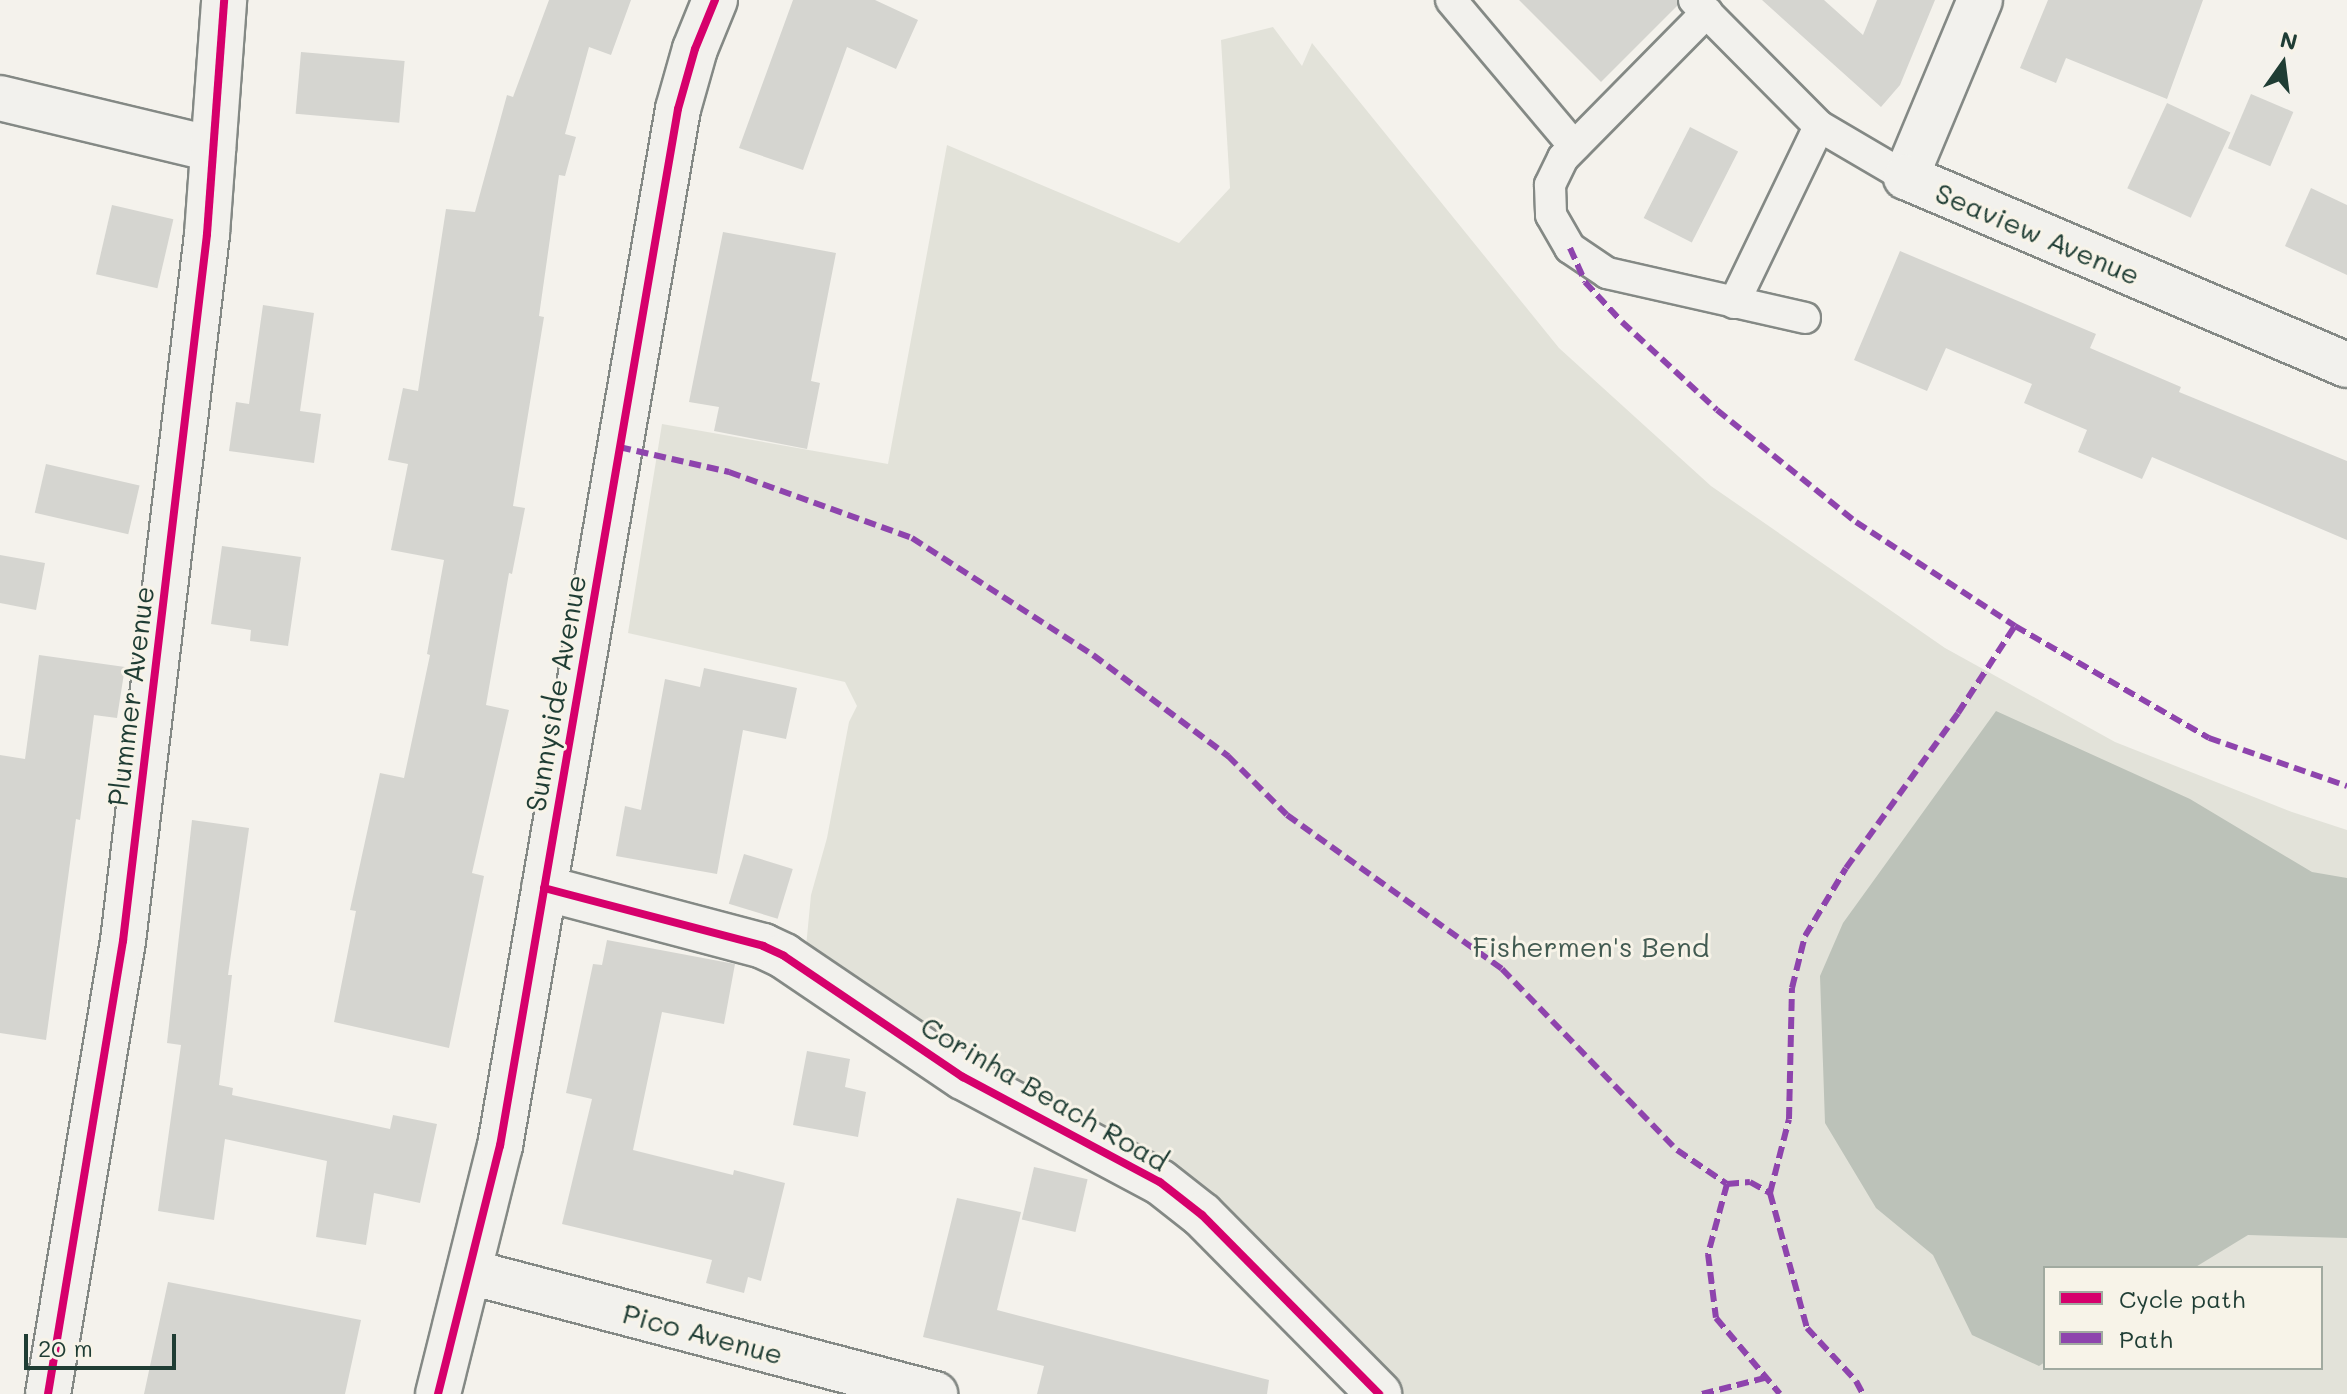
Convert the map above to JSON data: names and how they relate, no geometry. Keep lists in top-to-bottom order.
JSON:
{
  "streets": {
    "street": [
      "Seaview Avenue",
      "Sunnyside Avenue",
      "Plummer Avenue",
      "Corinha Beach Road",
      "Pico Avenue"
    ]
  },
  "crossings": [
    ["Sunnyside Avenue", "Corinha Beach Road"],
    ["Sunnyside Avenue", "Pico Avenue"]
  ],
  "parks": ["Fishermen's Bend"],
  "legend": ["Cycle path", "Path"],
  "scale_bar": "20 m",
  "north": "top"
}
